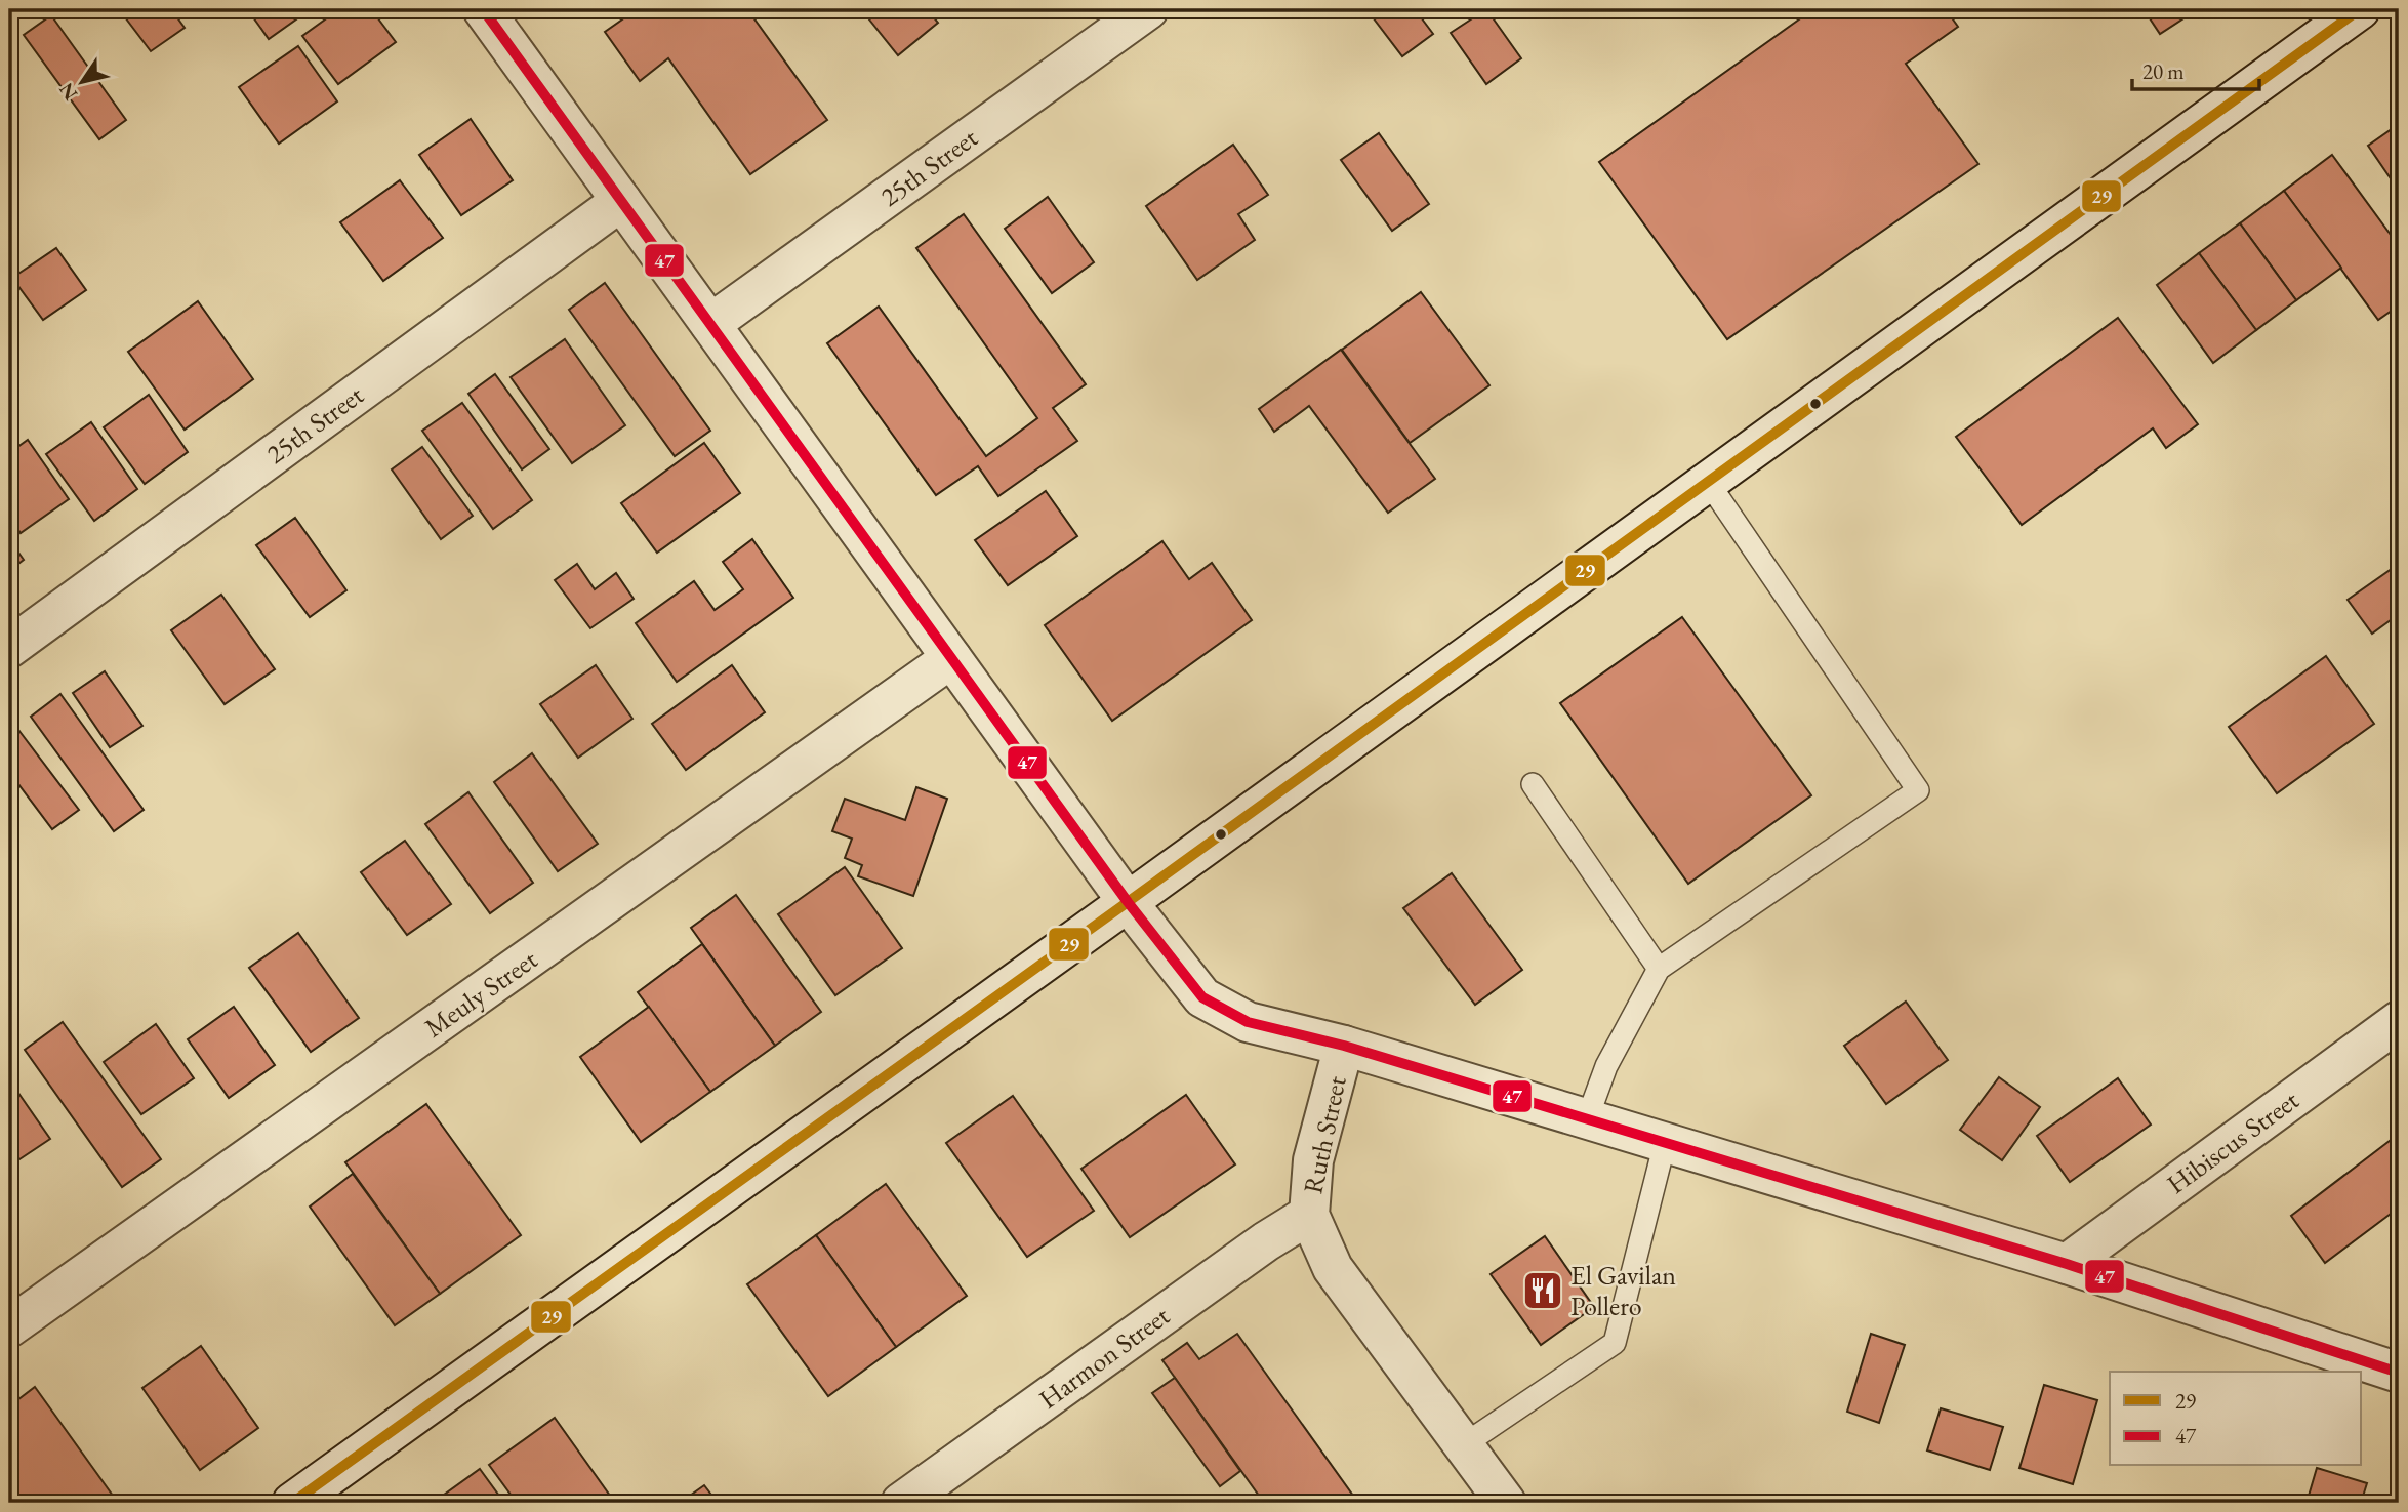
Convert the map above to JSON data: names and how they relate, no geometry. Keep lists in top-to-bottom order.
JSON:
{
  "streets": {
    "street": [
      "25th Street",
      "Meuly Street",
      "Ruth Street",
      "Hibiscus Street",
      "Harmon Street"
    ]
  },
  "crossings": [
    ["25th Street", "Ruth Street"],
    ["Meuly Street", "Ruth Street"],
    ["Ruth Street", "Harmon Street"]
  ],
  "places": {
    "restaurant": ["El Gavilan Pollero"]
  },
  "lines": ["transit line 29", "transit line 47"],
  "legend": ["29", "47"],
  "scale_bar": "20 m",
  "north": "bottom left"
}
